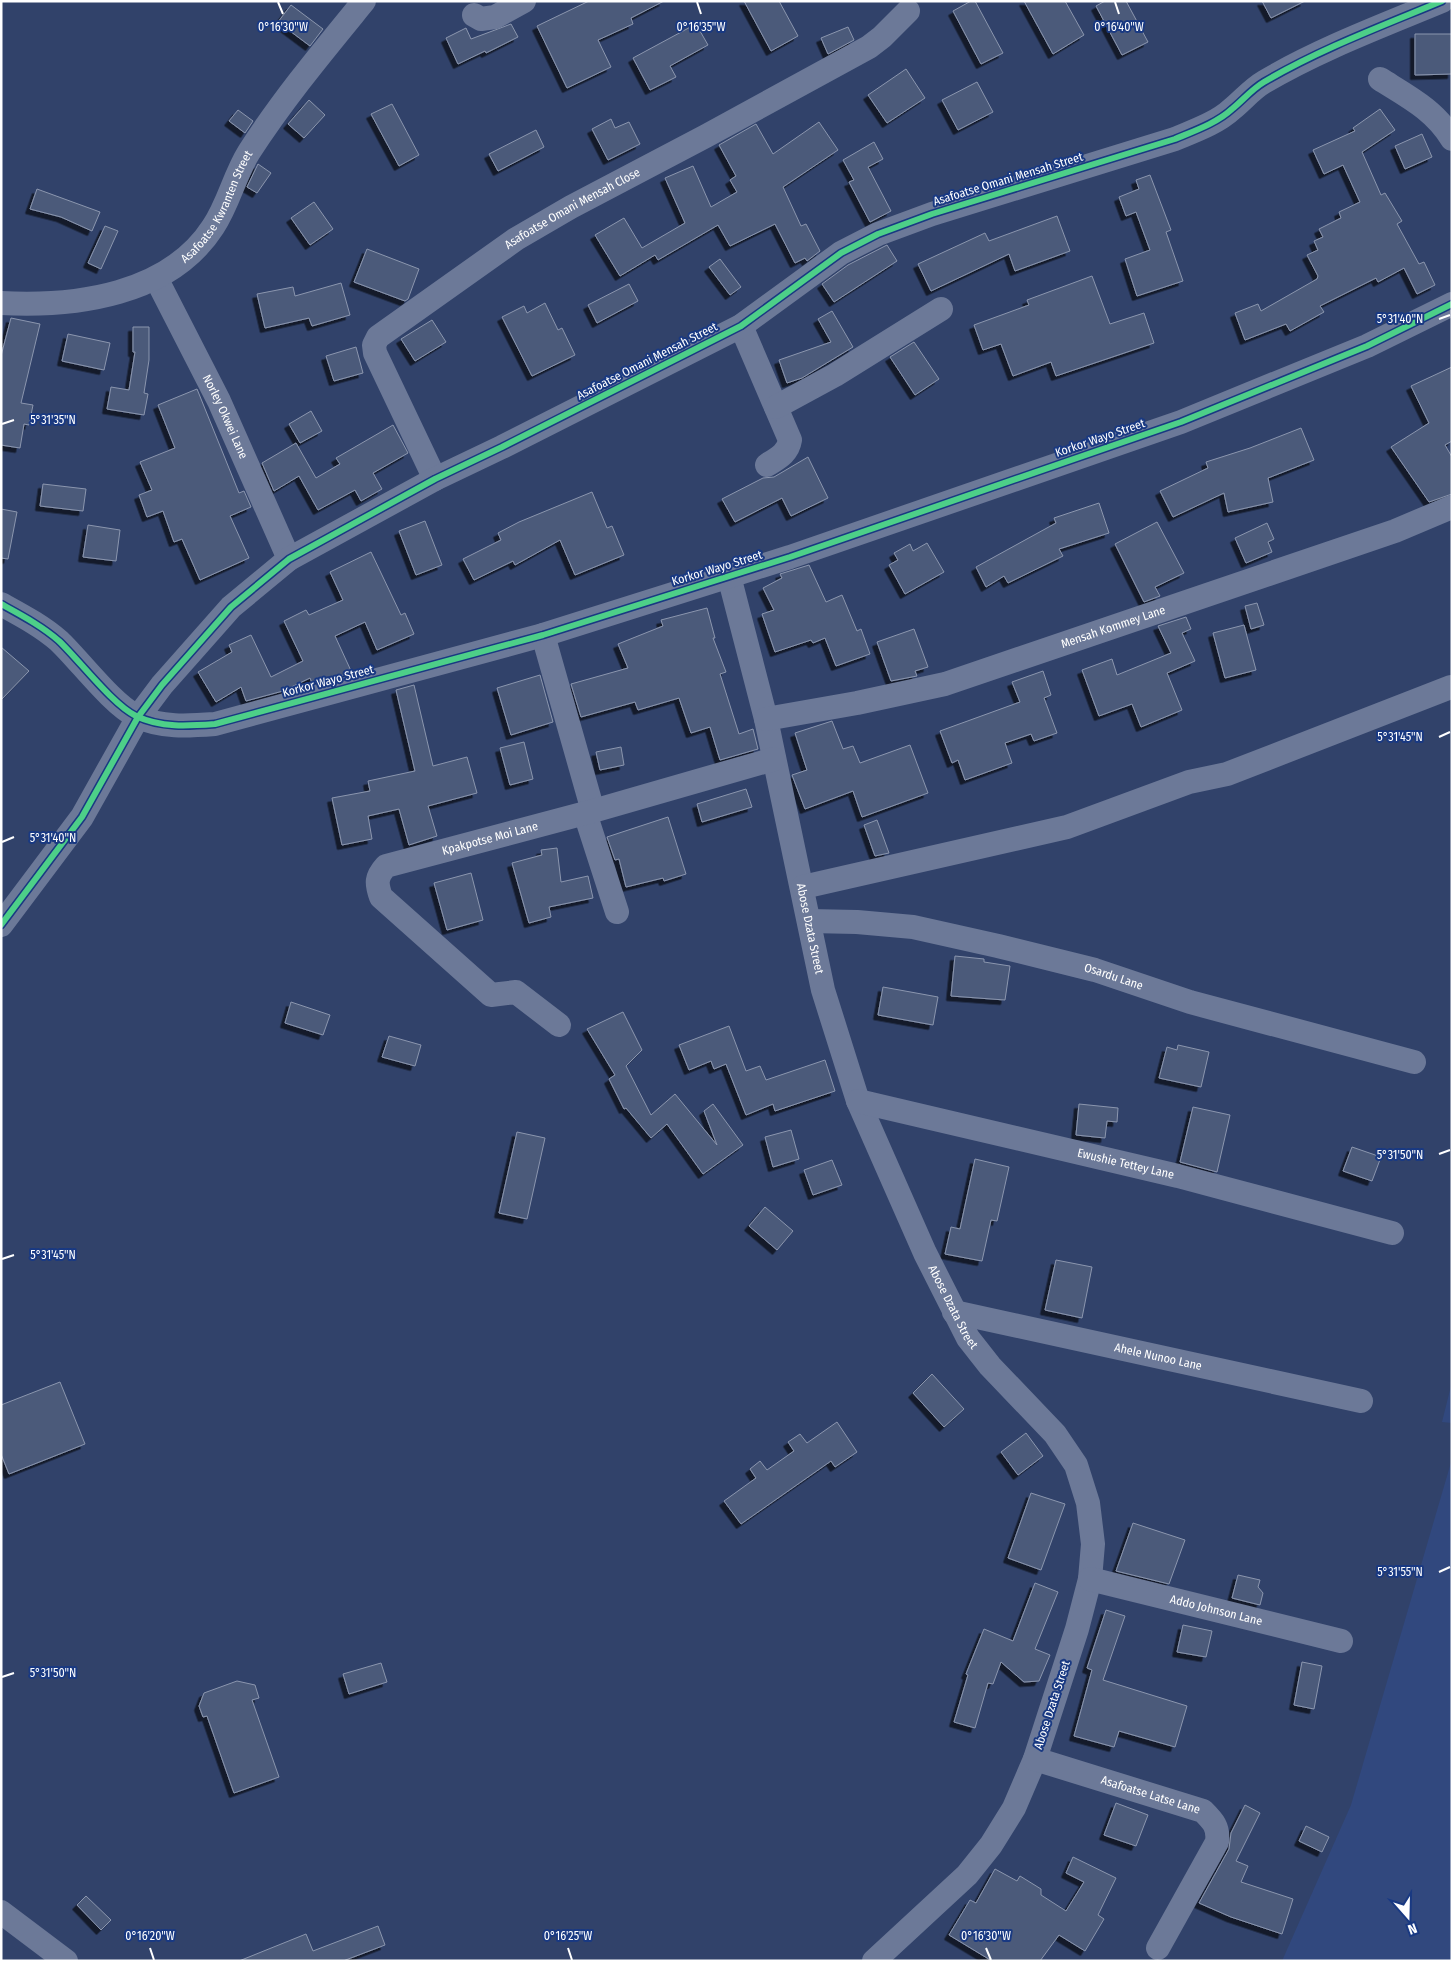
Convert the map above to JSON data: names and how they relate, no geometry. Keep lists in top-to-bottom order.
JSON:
{
  "streets": {
    "street": [
      "Asafoatse Omani Mensah Street",
      "Asafoatse Kwranten Street",
      "Asafoatse Omani Mensah Close",
      "Norley Okwei Lane",
      "Korkor Wayo Street",
      "Mensah Kommey Lane",
      "Kpakpotse Moi Lane",
      "Abose Dzata Street",
      "Osardu Lane",
      "Ewushie Tettey Lane",
      "Ahele Nunoo Lane",
      "Addo Johnson Lane",
      "Asafoatse Latse Lane"
    ]
  },
  "crossings": [
    ["Asafoatse Omani Mensah Street", "Asafoatse Omani Mensah Close"],
    ["Asafoatse Omani Mensah Street", "Norley Okwei Lane"],
    ["Asafoatse Omani Mensah Street", "Korkor Wayo Street"],
    ["Asafoatse Kwranten Street", "Norley Okwei Lane"],
    ["Korkor Wayo Street", "Abose Dzata Street"],
    ["Mensah Kommey Lane", "Abose Dzata Street"],
    ["Abose Dzata Street", "Osardu Lane"],
    ["Abose Dzata Street", "Ewushie Tettey Lane"],
    ["Abose Dzata Street", "Ahele Nunoo Lane"],
    ["Abose Dzata Street", "Addo Johnson Lane"],
    ["Abose Dzata Street", "Asafoatse Latse Lane"]
  ],
  "north": "bottom",
  "coordinates": [
    "0°16'30\"W",
    "0°16'35\"W",
    "0°16'40\"W",
    "5°31'40\"N",
    "5°31'35\"N",
    "5°31'45\"N",
    "5°31'50\"N",
    "5°31'55\"N",
    "0°16'20\"W",
    "0°16'25\"W"
  ]
}
